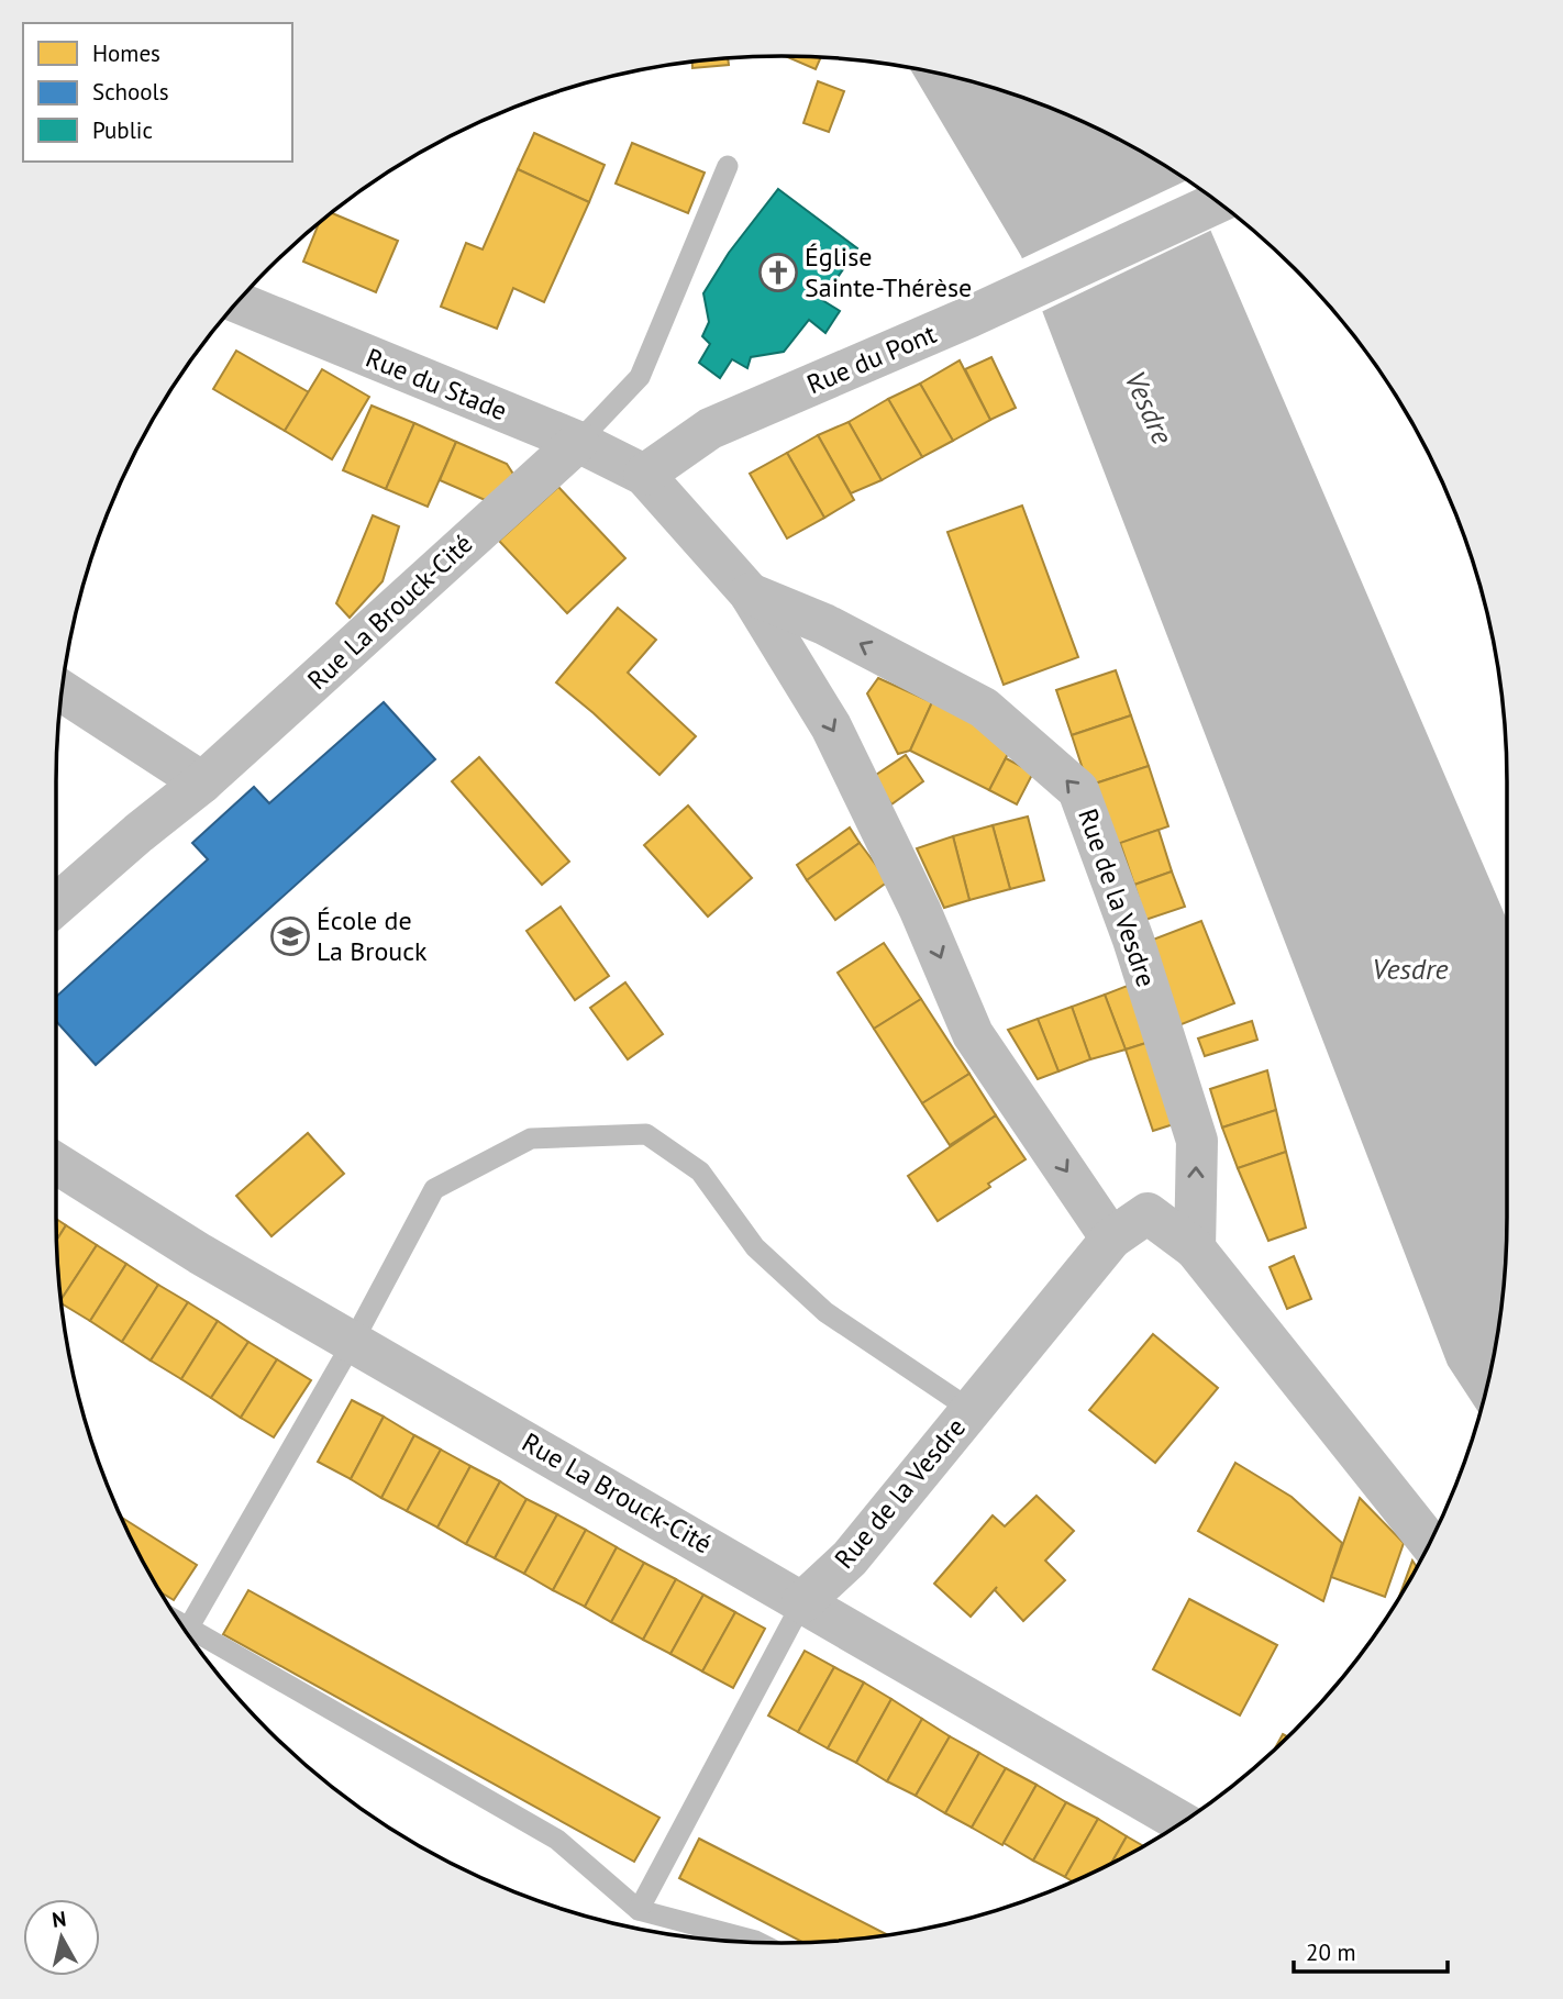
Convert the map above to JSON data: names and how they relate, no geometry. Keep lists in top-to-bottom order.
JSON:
{
  "streets": {
    "street": [
      "Rue du Pont",
      "Rue du Stade",
      "Rue La Brouck-Cité",
      "Rue de la Vesdre"
    ]
  },
  "crossings": [
    ["Rue du Pont", "Rue du Stade"],
    ["Rue du Pont", "Rue de la Vesdre"],
    ["Rue du Stade", "Rue La Brouck-Cité"],
    ["Rue du Stade", "Rue de la Vesdre"],
    ["Rue La Brouck-Cité", "Rue de la Vesdre"]
  ],
  "water": ["Vesdre"],
  "places": {
    "church": ["Église Sainte-Thérèse"],
    "school or university": ["École de La Brouck"]
  },
  "legend": ["Homes", "Schools", "Public"],
  "scale_bar": "20 m",
  "north": "top"
}
